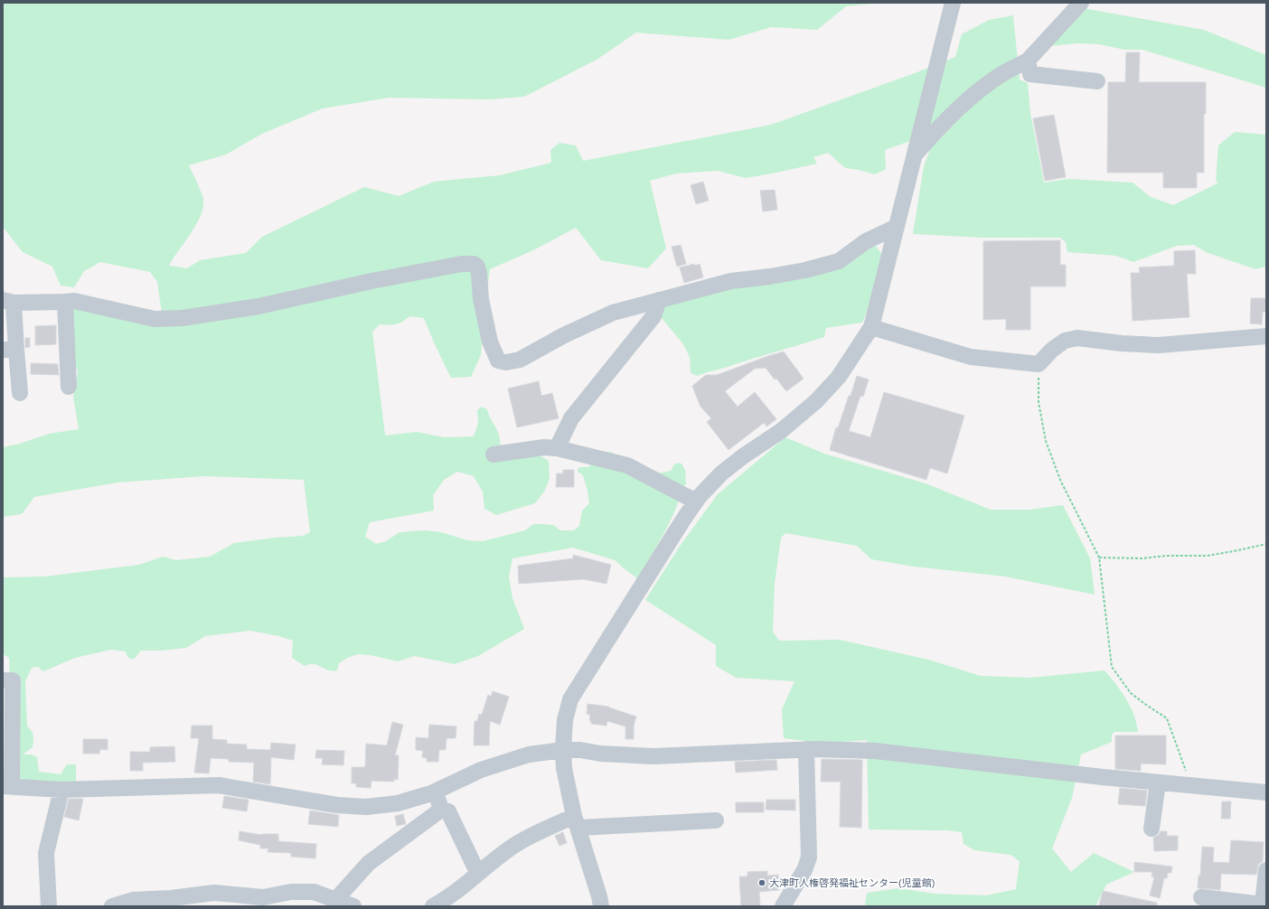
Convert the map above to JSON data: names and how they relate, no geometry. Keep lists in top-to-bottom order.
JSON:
{
  "places": ["大津町人権啓発福祉センター(児童館)"]
}
